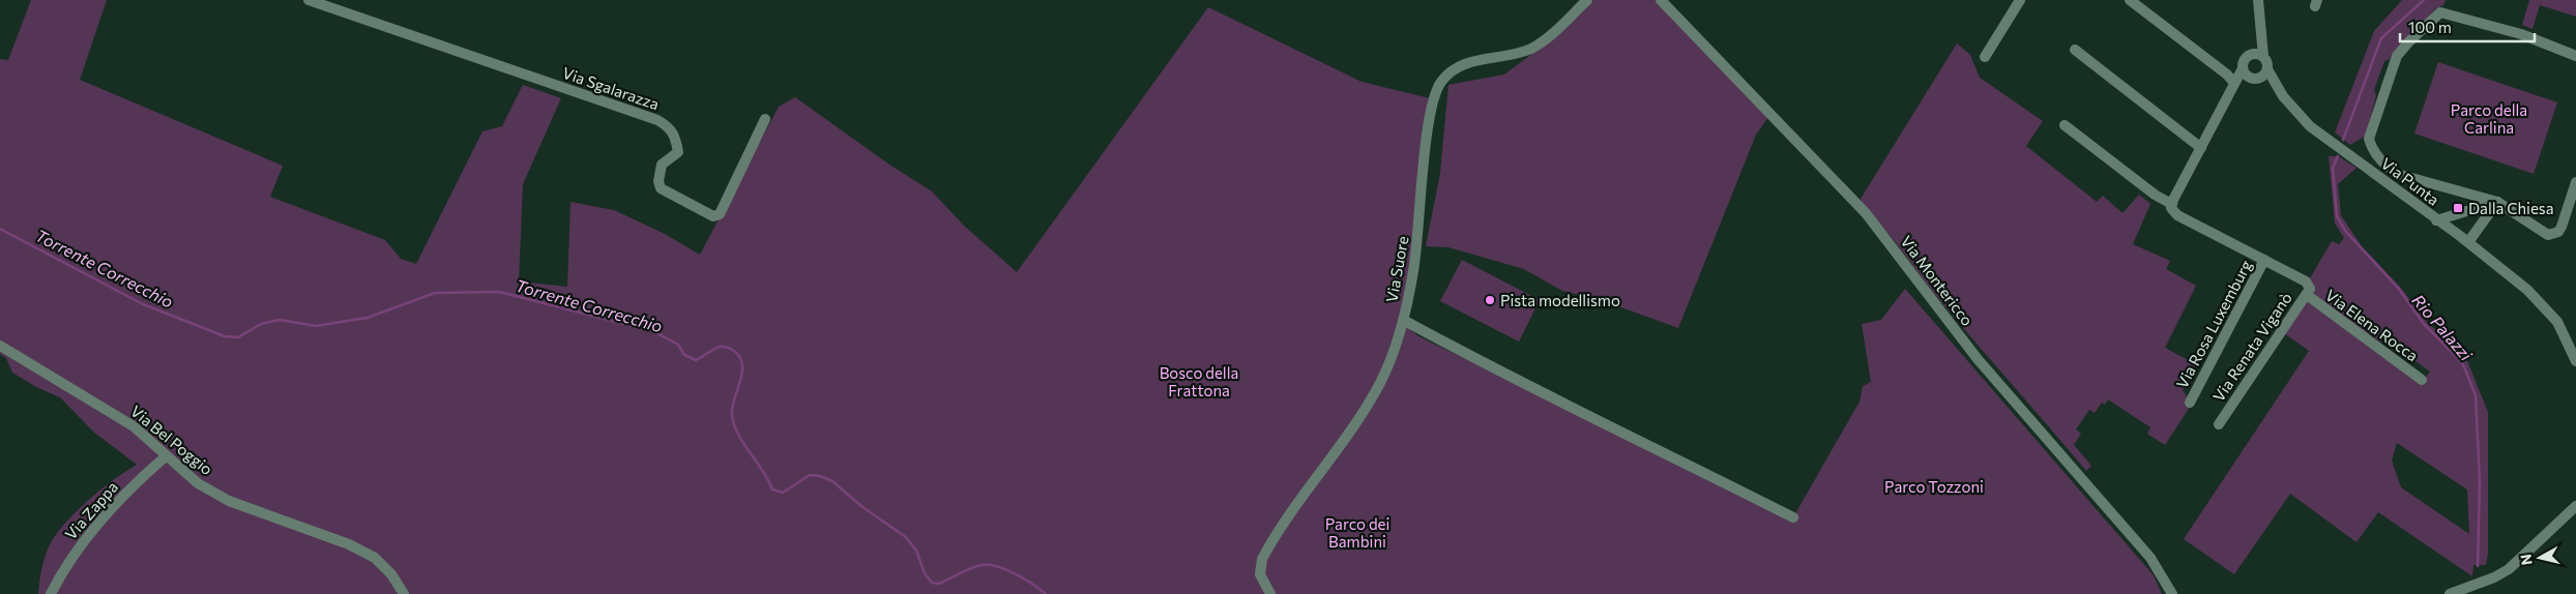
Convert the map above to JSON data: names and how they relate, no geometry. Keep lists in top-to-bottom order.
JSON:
{
  "streets": {
    "street": [
      "Via Sgalarazza",
      "Via Punta",
      "Via Suore",
      "Via Montericco",
      "Via Rosa Luxemburg",
      "Via Elena Rocca",
      "Via Renata Viganò",
      "Via Bel Poggio",
      "Via Zappa"
    ]
  },
  "crossings": [
    ["Via Rosa Luxemburg", "Via Elena Rocca"],
    ["Via Rosa Luxemburg", "Via Renata Viganò"],
    ["Via Elena Rocca", "Via Renata Viganò"],
    ["Via Bel Poggio", "Via Zappa"]
  ],
  "water": ["Torrente Correcchio", "Rio Palazzi"],
  "parks": [
    "Parco della Carlina",
    "Bosco della Frattona",
    "Parco Tozzoni",
    "Parco dei Bambini"
  ],
  "places": {
    "transit": ["Dalla Chiesa"],
    "other": ["Pista modellismo"]
  },
  "scale_bar": "100 m",
  "north": "left"
}
